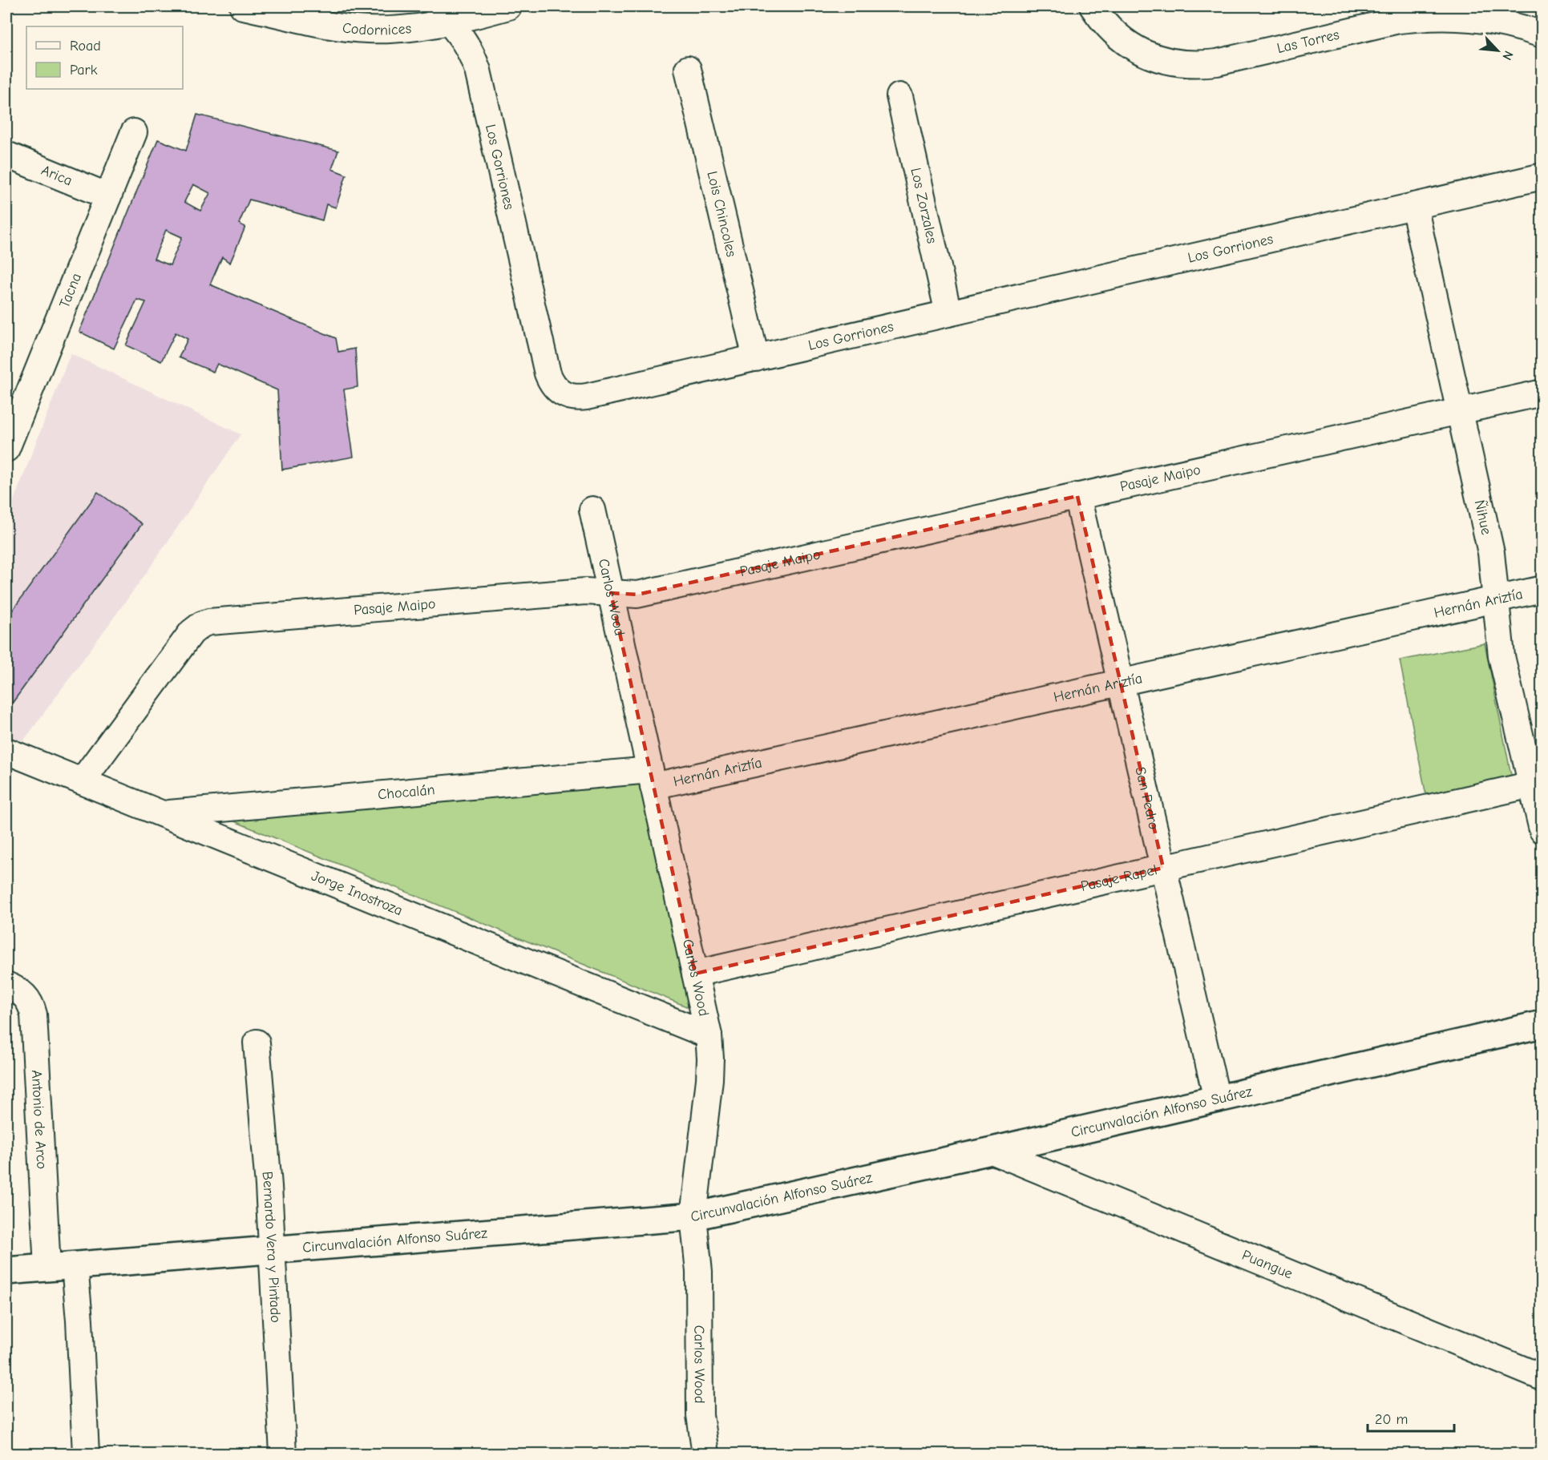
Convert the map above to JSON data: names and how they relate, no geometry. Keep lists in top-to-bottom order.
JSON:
{
  "streets": {
    "street": [
      "Codornices",
      "Las Torres",
      "Los Gorriones",
      "Arica",
      "Los Zorzales",
      "Lois Chincoles",
      "Tacna",
      "Pasaje Maipo",
      "Ñihue",
      "Carlos Wood",
      "Hernán Ariztía",
      "Chocalán",
      "San Pedro",
      "Pasaje Rapel",
      "Jorge Inostroza",
      "Circunvalación Alfonso Suárez",
      "Antonio de Arco",
      "Bernardo Vera y Pintado",
      "Puangue"
    ]
  },
  "crossings": [
    ["Codornices", "Los Gorriones"],
    ["Los Gorriones", "Los Zorzales"],
    ["Los Gorriones", "Lois Chincoles"],
    ["Los Gorriones", "Ñihue"],
    ["Arica", "Tacna"],
    ["Pasaje Maipo", "Ñihue"],
    ["Pasaje Maipo", "Carlos Wood"],
    ["Pasaje Maipo", "San Pedro"],
    ["Pasaje Maipo", "Jorge Inostroza"],
    ["Ñihue", "Hernán Ariztía"],
    ["Ñihue", "Pasaje Rapel"],
    ["Carlos Wood", "Hernán Ariztía"],
    ["Carlos Wood", "Chocalán"],
    ["Carlos Wood", "Pasaje Rapel"],
    ["Carlos Wood", "Jorge Inostroza"],
    ["Carlos Wood", "Circunvalación Alfonso Suárez"],
    ["Hernán Ariztía", "Chocalán"],
    ["Hernán Ariztía", "San Pedro"],
    ["Chocalán", "Jorge Inostroza"],
    ["San Pedro", "Pasaje Rapel"],
    ["San Pedro", "Circunvalación Alfonso Suárez"],
    ["Circunvalación Alfonso Suárez", "Antonio de Arco"],
    ["Circunvalación Alfonso Suárez", "Bernardo Vera y Pintado"],
    ["Circunvalación Alfonso Suárez", "Puangue"]
  ],
  "legend": ["Road", "Park"],
  "scale_bar": "20 m",
  "north": "bottom right"
}
